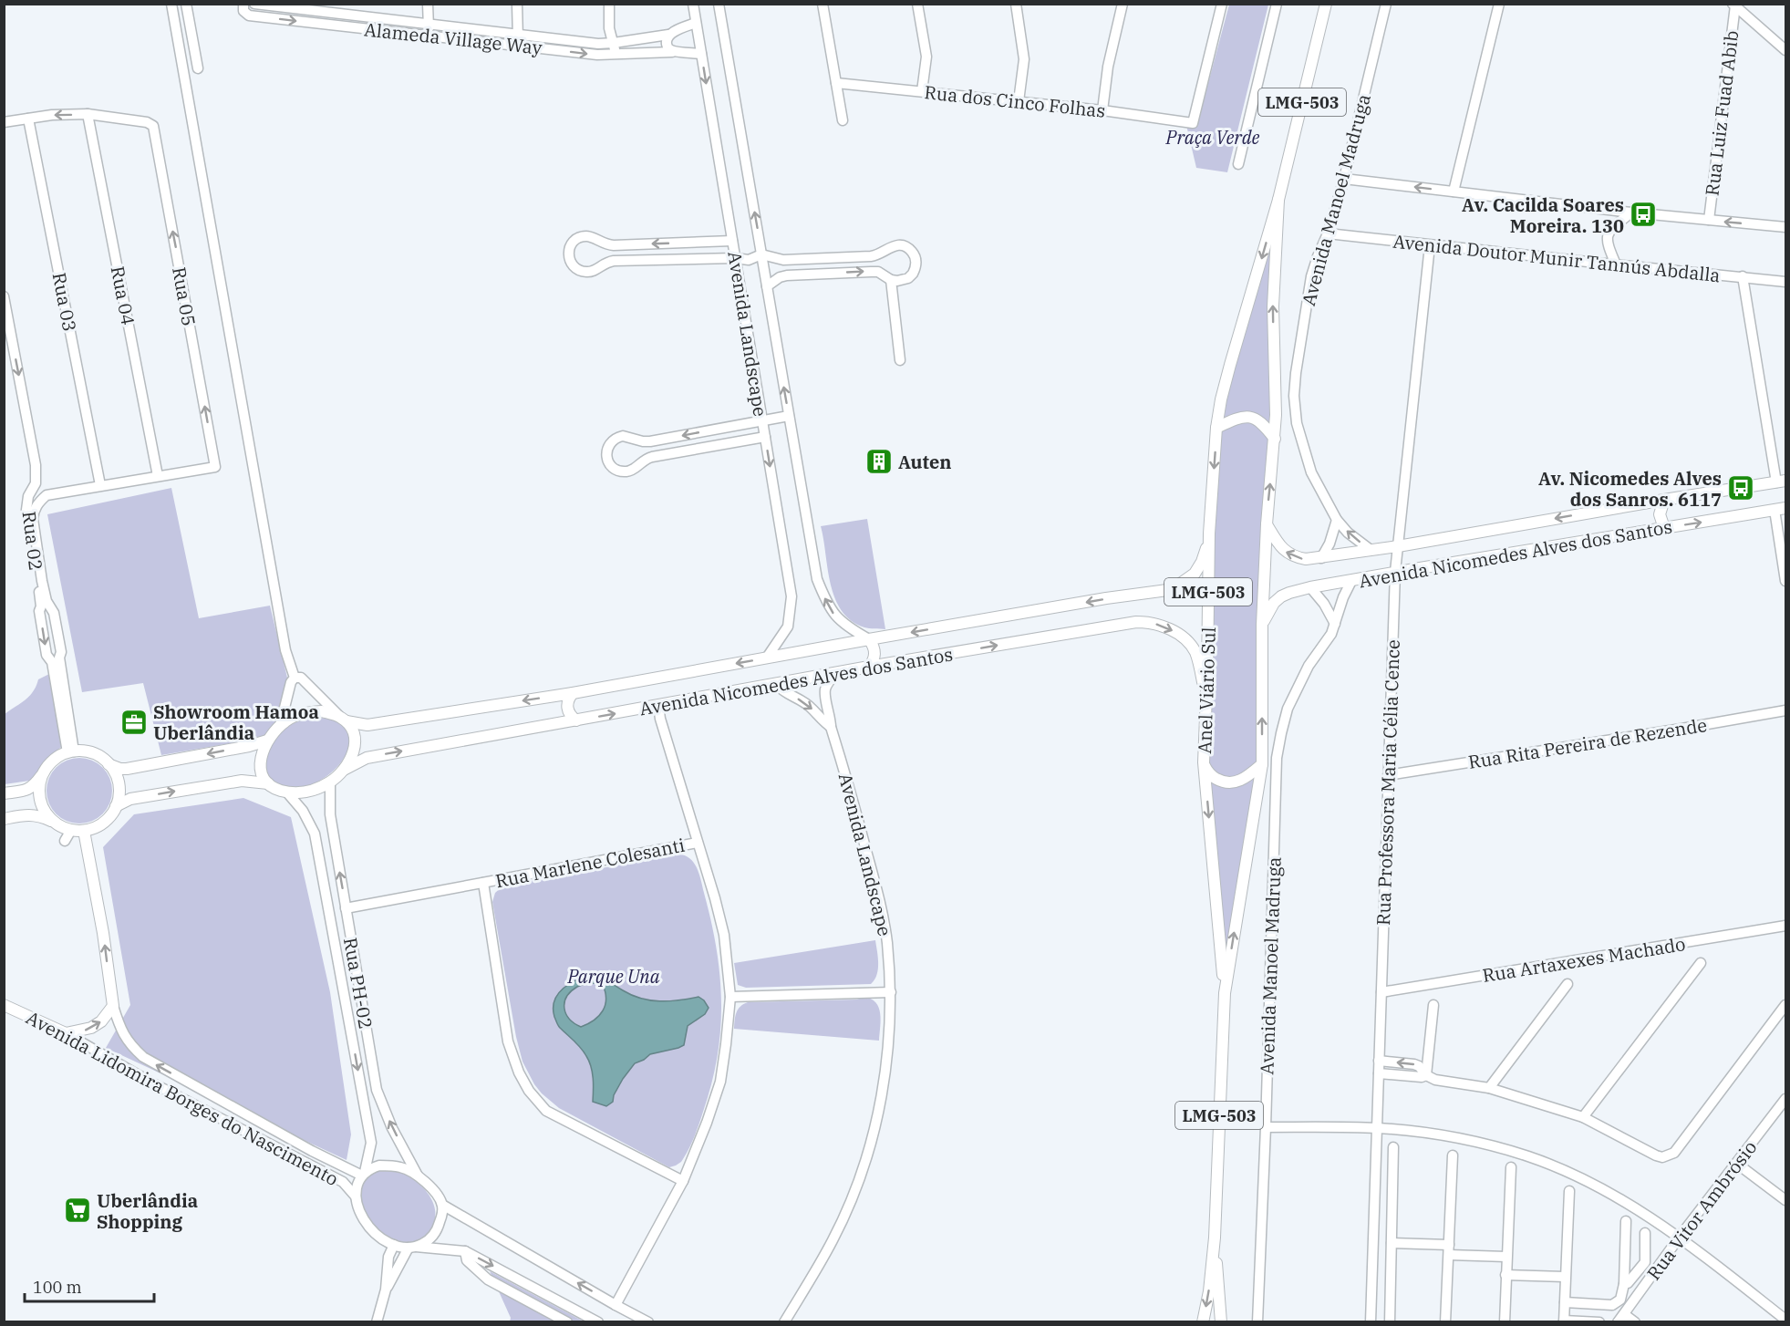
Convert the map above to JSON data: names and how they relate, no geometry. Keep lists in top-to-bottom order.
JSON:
{
  "streets": {
    "main road": [
      "LMG-503",
      "Avenida Nicomedes Alves dos Santos",
      "Anel Viário Sul",
      "Avenida Lidomira Borges do Nascimento"
    ],
    "street": [
      "Alameda Village Way",
      "Rua dos Cinco Folhas",
      "Rua Luiz Fuad Abib",
      "Avenida Manoel Madruga",
      "Avenida Doutor Munir Tannús Abdalla",
      "Rua 04",
      "Rua 05",
      "Rua 03",
      "Avenida Landscape",
      "Rua 02",
      "Rua Rita Pereira de Rezende",
      "Rua Professora Maria Célia Cence",
      "Rua Marlene Colesanti",
      "Rua Artaxexes Machado",
      "Rua PH-02",
      "Rua Vitor Ambrósio"
    ]
  },
  "crossings": [
    ["Alameda Village Way", "Avenida Landscape"],
    ["Avenida Manoel Madruga", "Avenida Doutor Munir Tannús Abdalla"],
    ["Avenida Manoel Madruga", "Avenida Nicomedes Alves dos Santos"],
    ["Avenida Doutor Munir Tannús Abdalla", "Rua Professora Maria Célia Cence"],
    ["Rua 04", "Rua 05"],
    ["Avenida Landscape", "Avenida Nicomedes Alves dos Santos"],
    ["Avenida Nicomedes Alves dos Santos", "Anel Viário Sul"],
    ["Avenida Nicomedes Alves dos Santos", "Rua Professora Maria Célia Cence"],
    ["Avenida Nicomedes Alves dos Santos", "Rua PH-02"],
    ["Rua Rita Pereira de Rezende", "Rua Professora Maria Célia Cence"],
    ["Rua Professora Maria Célia Cence", "Rua Artaxexes Machado"],
    ["Rua Marlene Colesanti", "Rua PH-02"],
    ["Rua PH-02", "Avenida Lidomira Borges do Nascimento"]
  ],
  "parks": ["Praça Verde", "Parque Una"],
  "places": {
    "bus stop": ["Av. Cacilda Soares Moreira. 130", "Av. Nicomedes Alves dos Sanros. 6117"],
    "building": ["Auten"],
    "office": ["Showroom Hamoa Uberlândia"],
    "supermarket": ["Uberlândia Shopping"]
  },
  "scale_bar": "100 m"
}
